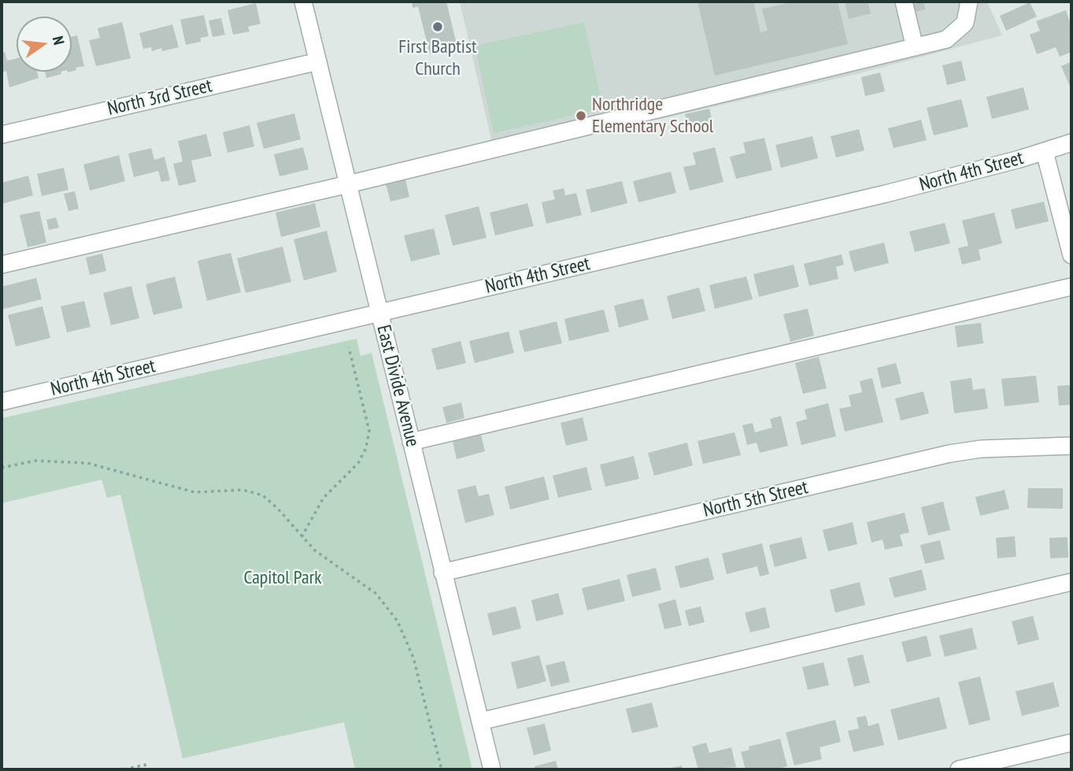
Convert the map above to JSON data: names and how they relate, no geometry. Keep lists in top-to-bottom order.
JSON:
{
  "streets": {
    "street": [
      "North 3rd Street",
      "North 4th Street",
      "East Divide Avenue",
      "North 5th Street"
    ]
  },
  "crossings": [
    ["North 3rd Street", "East Divide Avenue"],
    ["North 4th Street", "East Divide Avenue"],
    ["East Divide Avenue", "North 5th Street"]
  ],
  "parks": ["Capitol Park"],
  "places": ["First Baptist Church", "Northridge Elementary School"],
  "north": "right"
}
